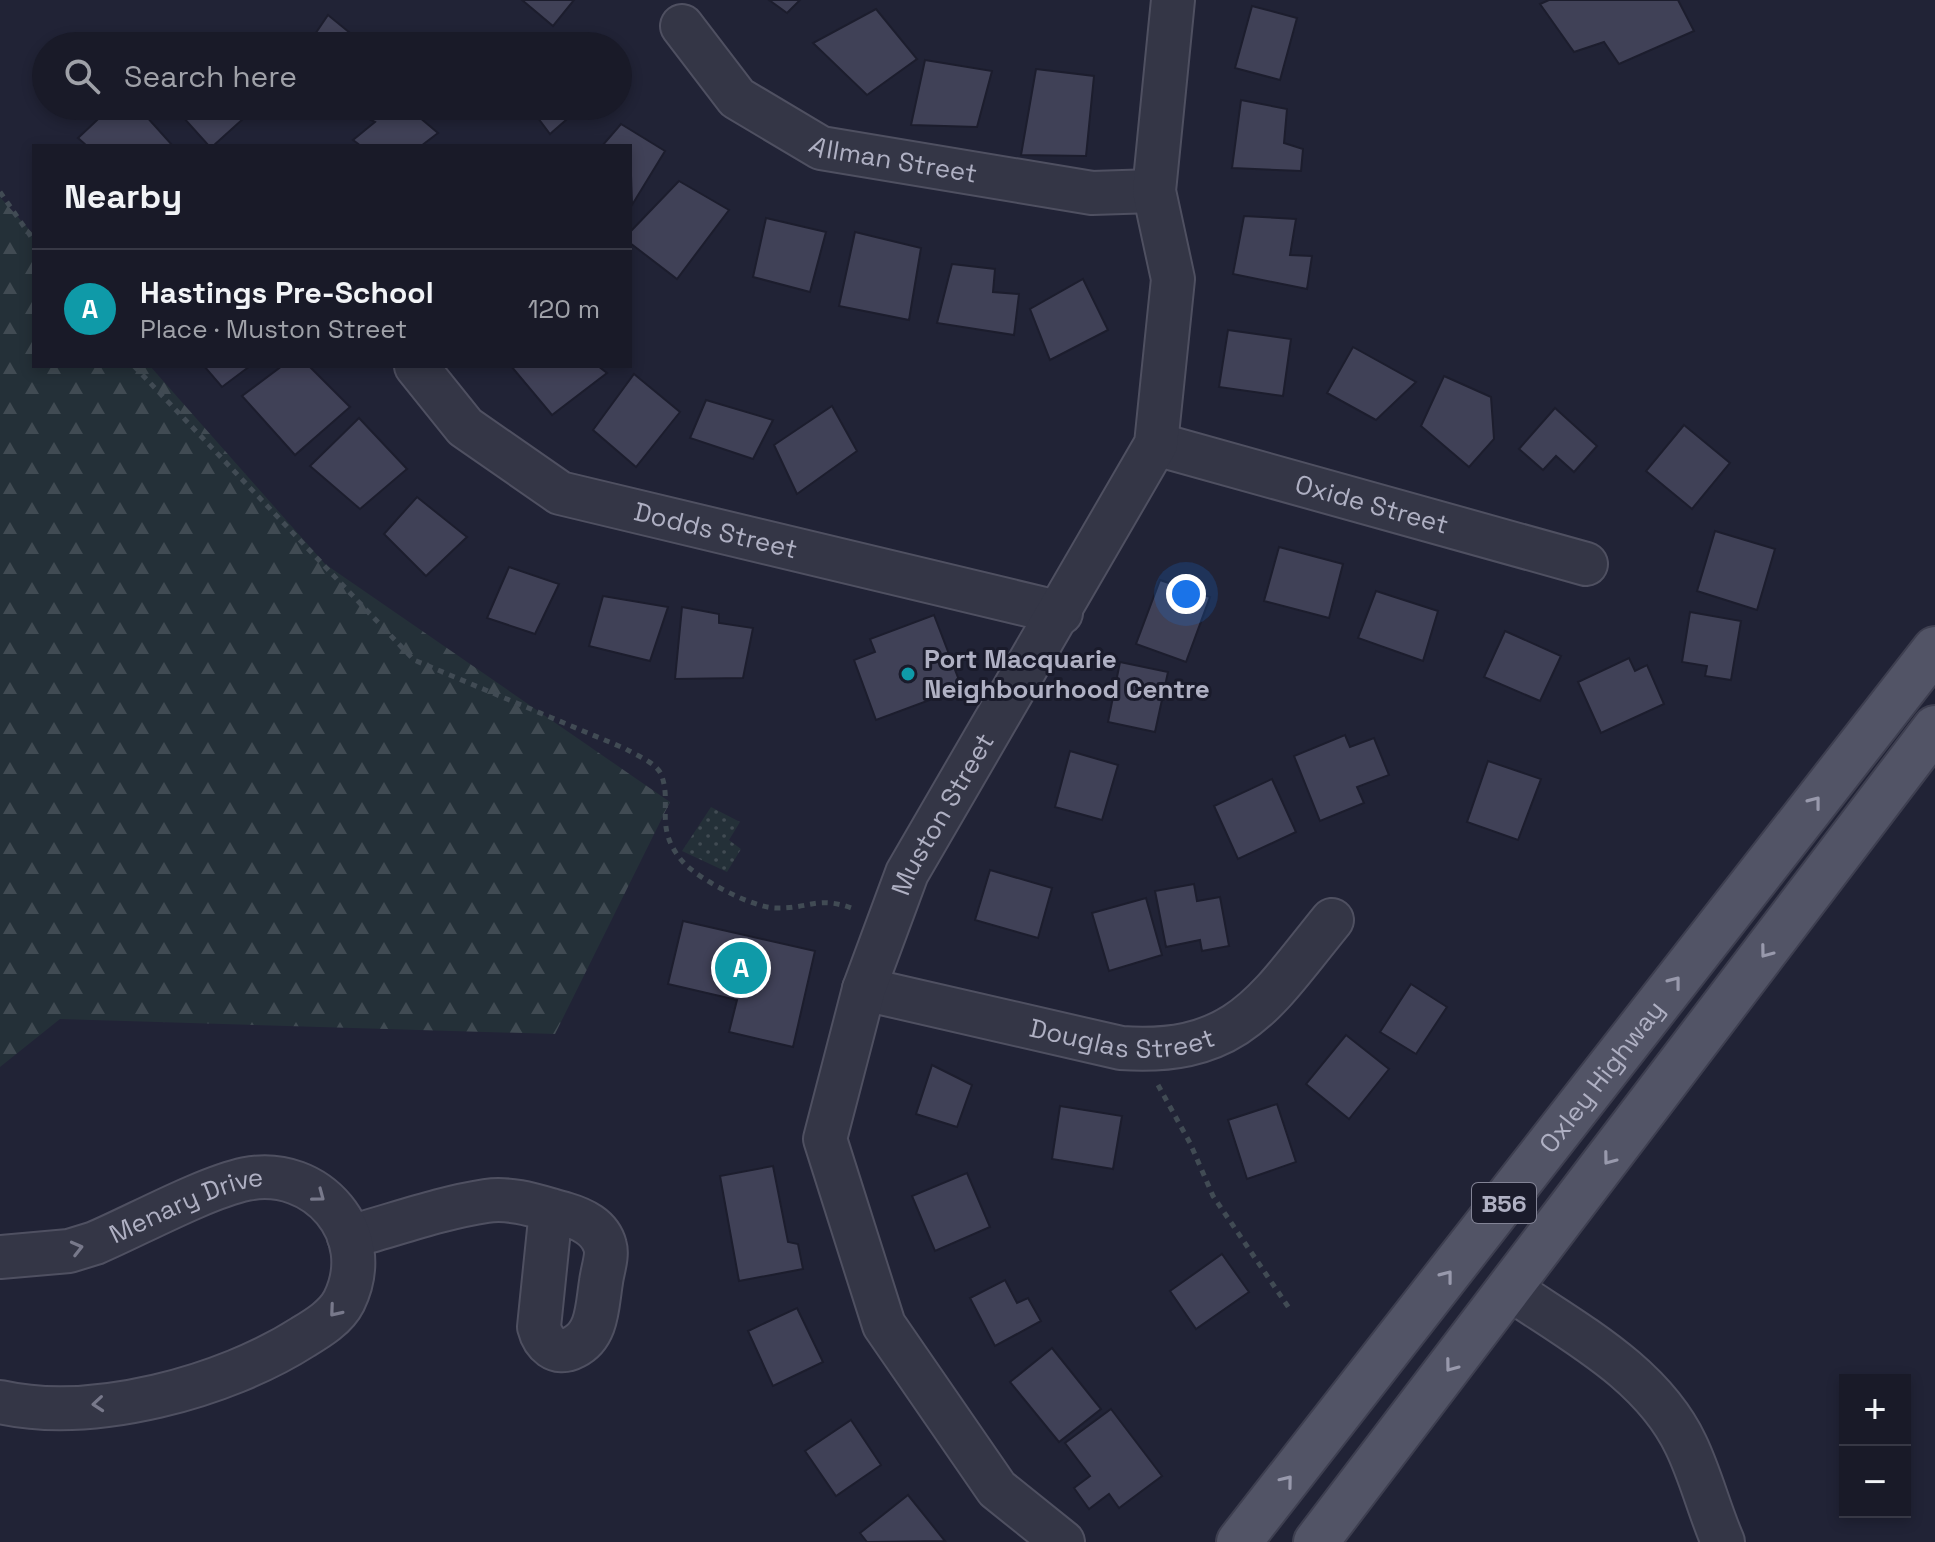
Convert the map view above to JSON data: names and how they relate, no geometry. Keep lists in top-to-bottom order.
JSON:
{
  "streets": {
    "main road": ["Oxley Highway", "B56"],
    "street": [
      "Allman Street",
      "Oxide Street",
      "Dodds Street",
      "Muston Street",
      "Douglas Street",
      "Menary Drive"
    ]
  },
  "crossings": [
    ["Allman Street", "Muston Street"],
    ["Oxide Street", "Muston Street"],
    ["Dodds Street", "Muston Street"],
    ["Muston Street", "Douglas Street"]
  ],
  "places": ["Port Macquarie Neighbourhood Centre"],
  "page": {
    "search": "Search here",
    "heading": "Nearby",
    "list": [
      {
        "mark": "A",
        "name": "Hastings Pre-School",
        "note": "Place · Muston Street",
        "value": "120 m"
      }
    ],
    "pins": "A",
    "map_buttons": ["+", "−"]
  }
}
